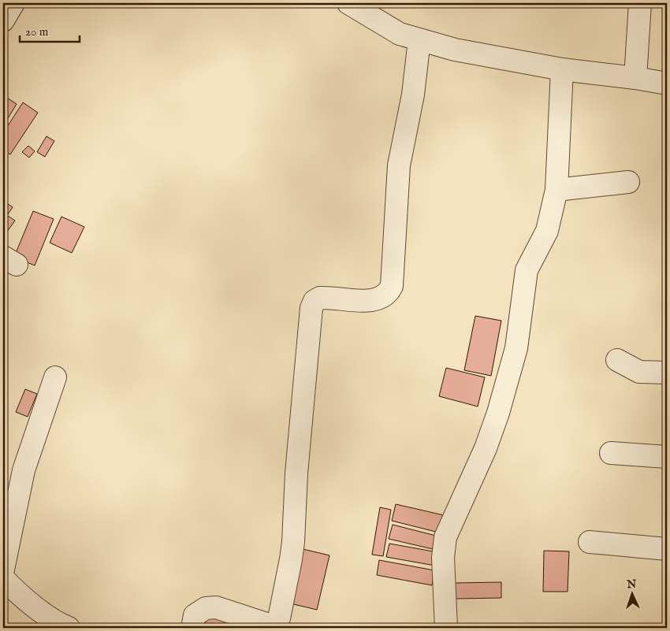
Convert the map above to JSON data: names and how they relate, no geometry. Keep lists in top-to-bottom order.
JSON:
{
  "scale_bar": "20 m",
  "north": "top"
}
